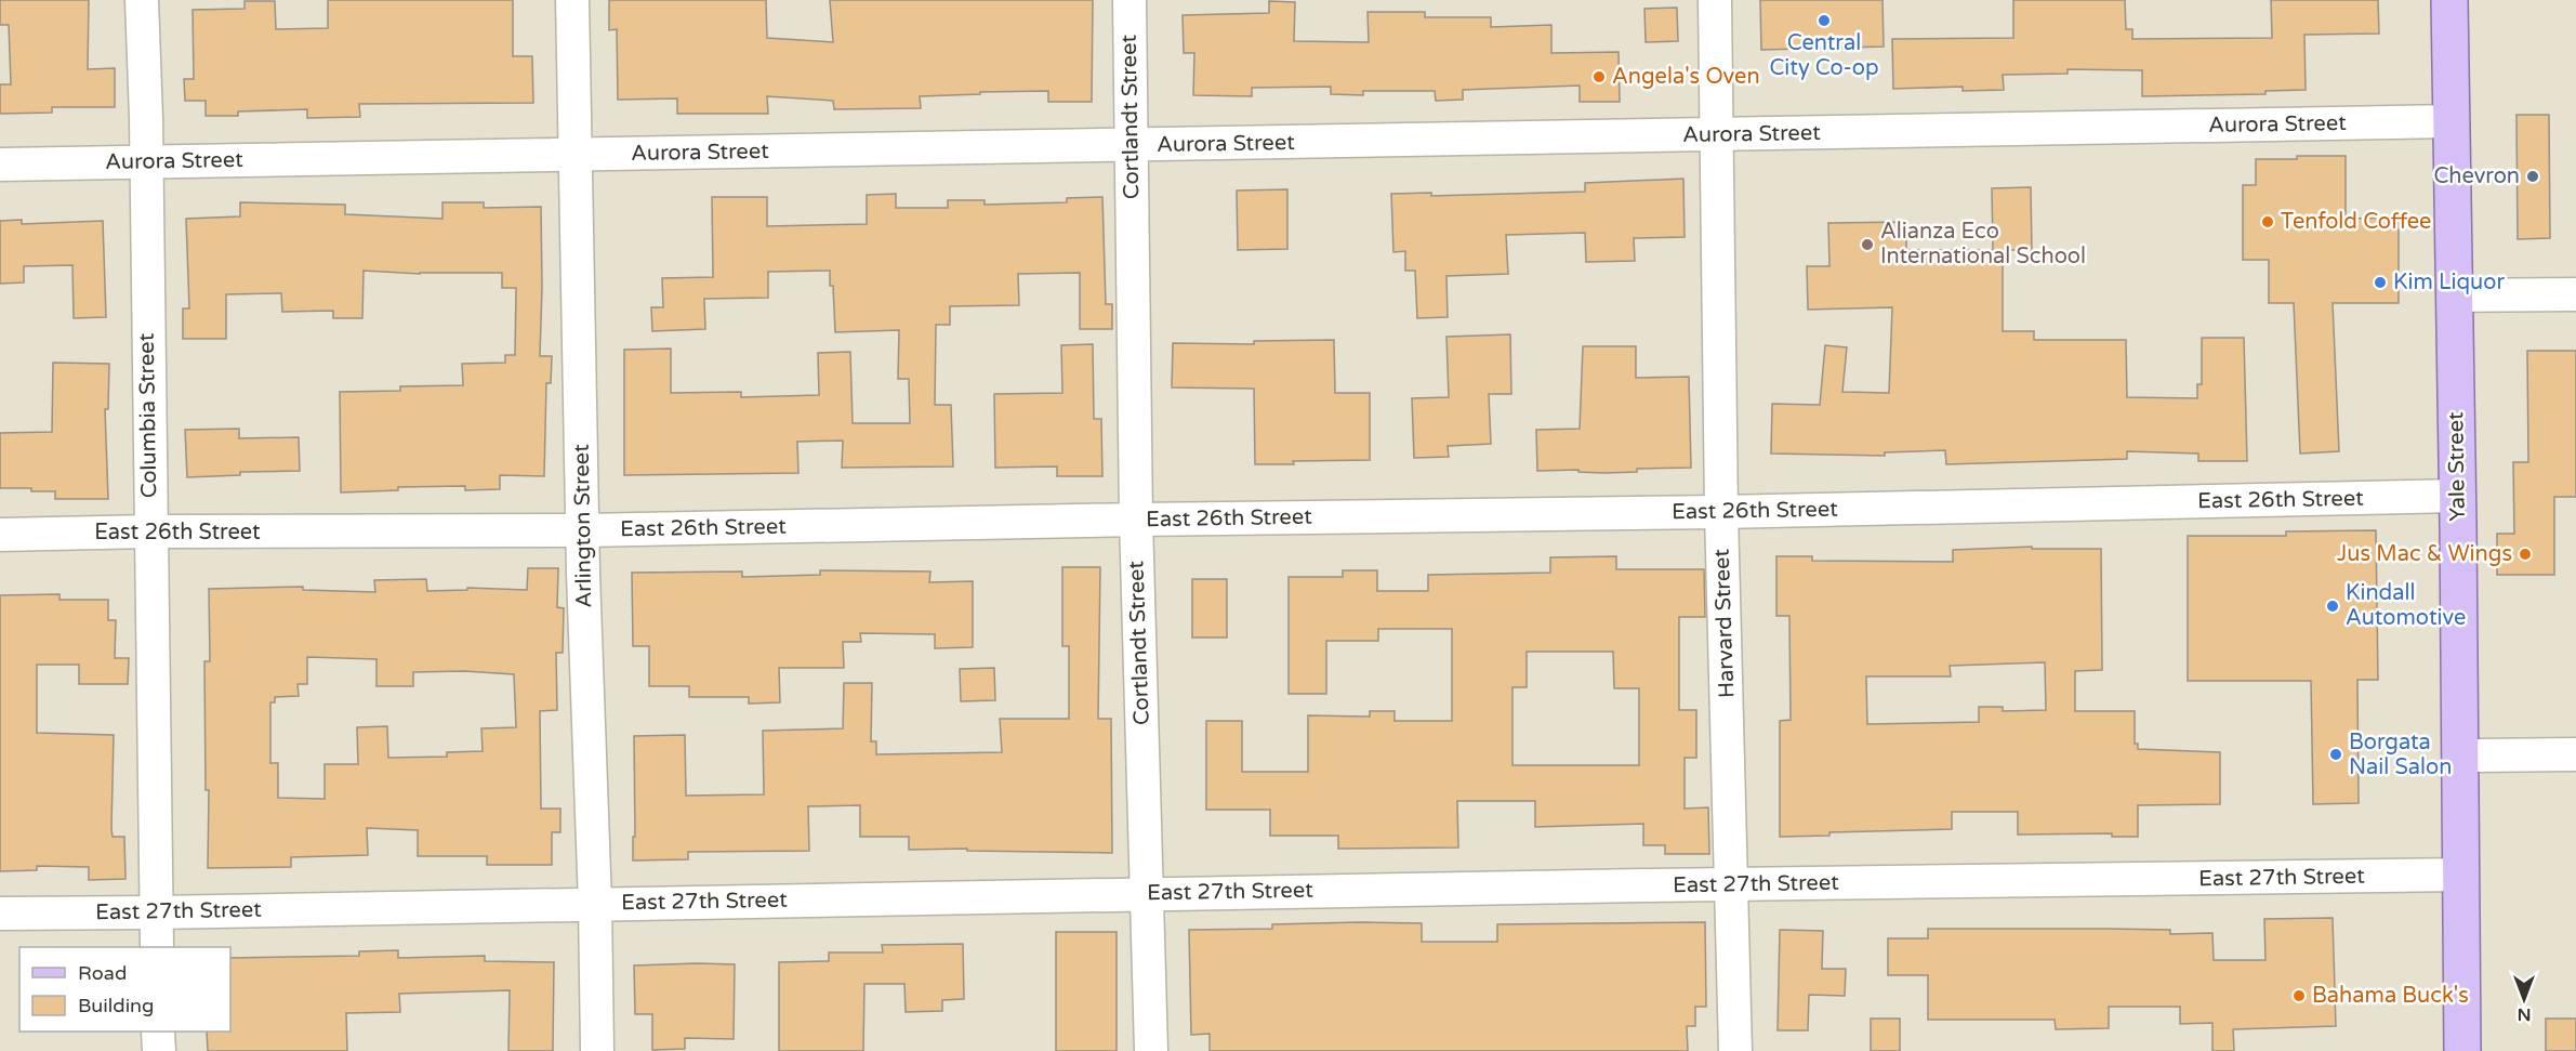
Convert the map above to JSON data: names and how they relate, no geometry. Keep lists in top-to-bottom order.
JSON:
{
  "streets": {
    "main road": ["Yale Street"],
    "street": [
      "Cortlandt Street",
      "Aurora Street",
      "Columbia Street",
      "East 26th Street",
      "Arlington Street",
      "Harvard Street",
      "East 27th Street"
    ]
  },
  "crossings": [
    ["Cortlandt Street", "Aurora Street"],
    ["Cortlandt Street", "East 26th Street"],
    ["Cortlandt Street", "East 27th Street"],
    ["Aurora Street", "Columbia Street"],
    ["Aurora Street", "Yale Street"],
    ["Aurora Street", "Arlington Street"],
    ["Aurora Street", "Harvard Street"],
    ["Columbia Street", "East 26th Street"],
    ["Columbia Street", "East 27th Street"],
    ["Yale Street", "East 26th Street"],
    ["Yale Street", "East 27th Street"],
    ["East 26th Street", "Arlington Street"],
    ["East 26th Street", "Harvard Street"],
    ["Arlington Street", "East 27th Street"],
    ["Harvard Street", "East 27th Street"]
  ],
  "places": [
    "Central City Co-op",
    "Angela's Oven",
    "Chevron",
    "Tenfold Coffee",
    "Alianza Eco International School",
    "Kim Liquor",
    "Jus Mac & Wings",
    "Kindall Automotive",
    "Borgata Nail Salon",
    "Bahama Buck's"
  ],
  "legend": ["Road", "Building"],
  "north": "bottom"
}
